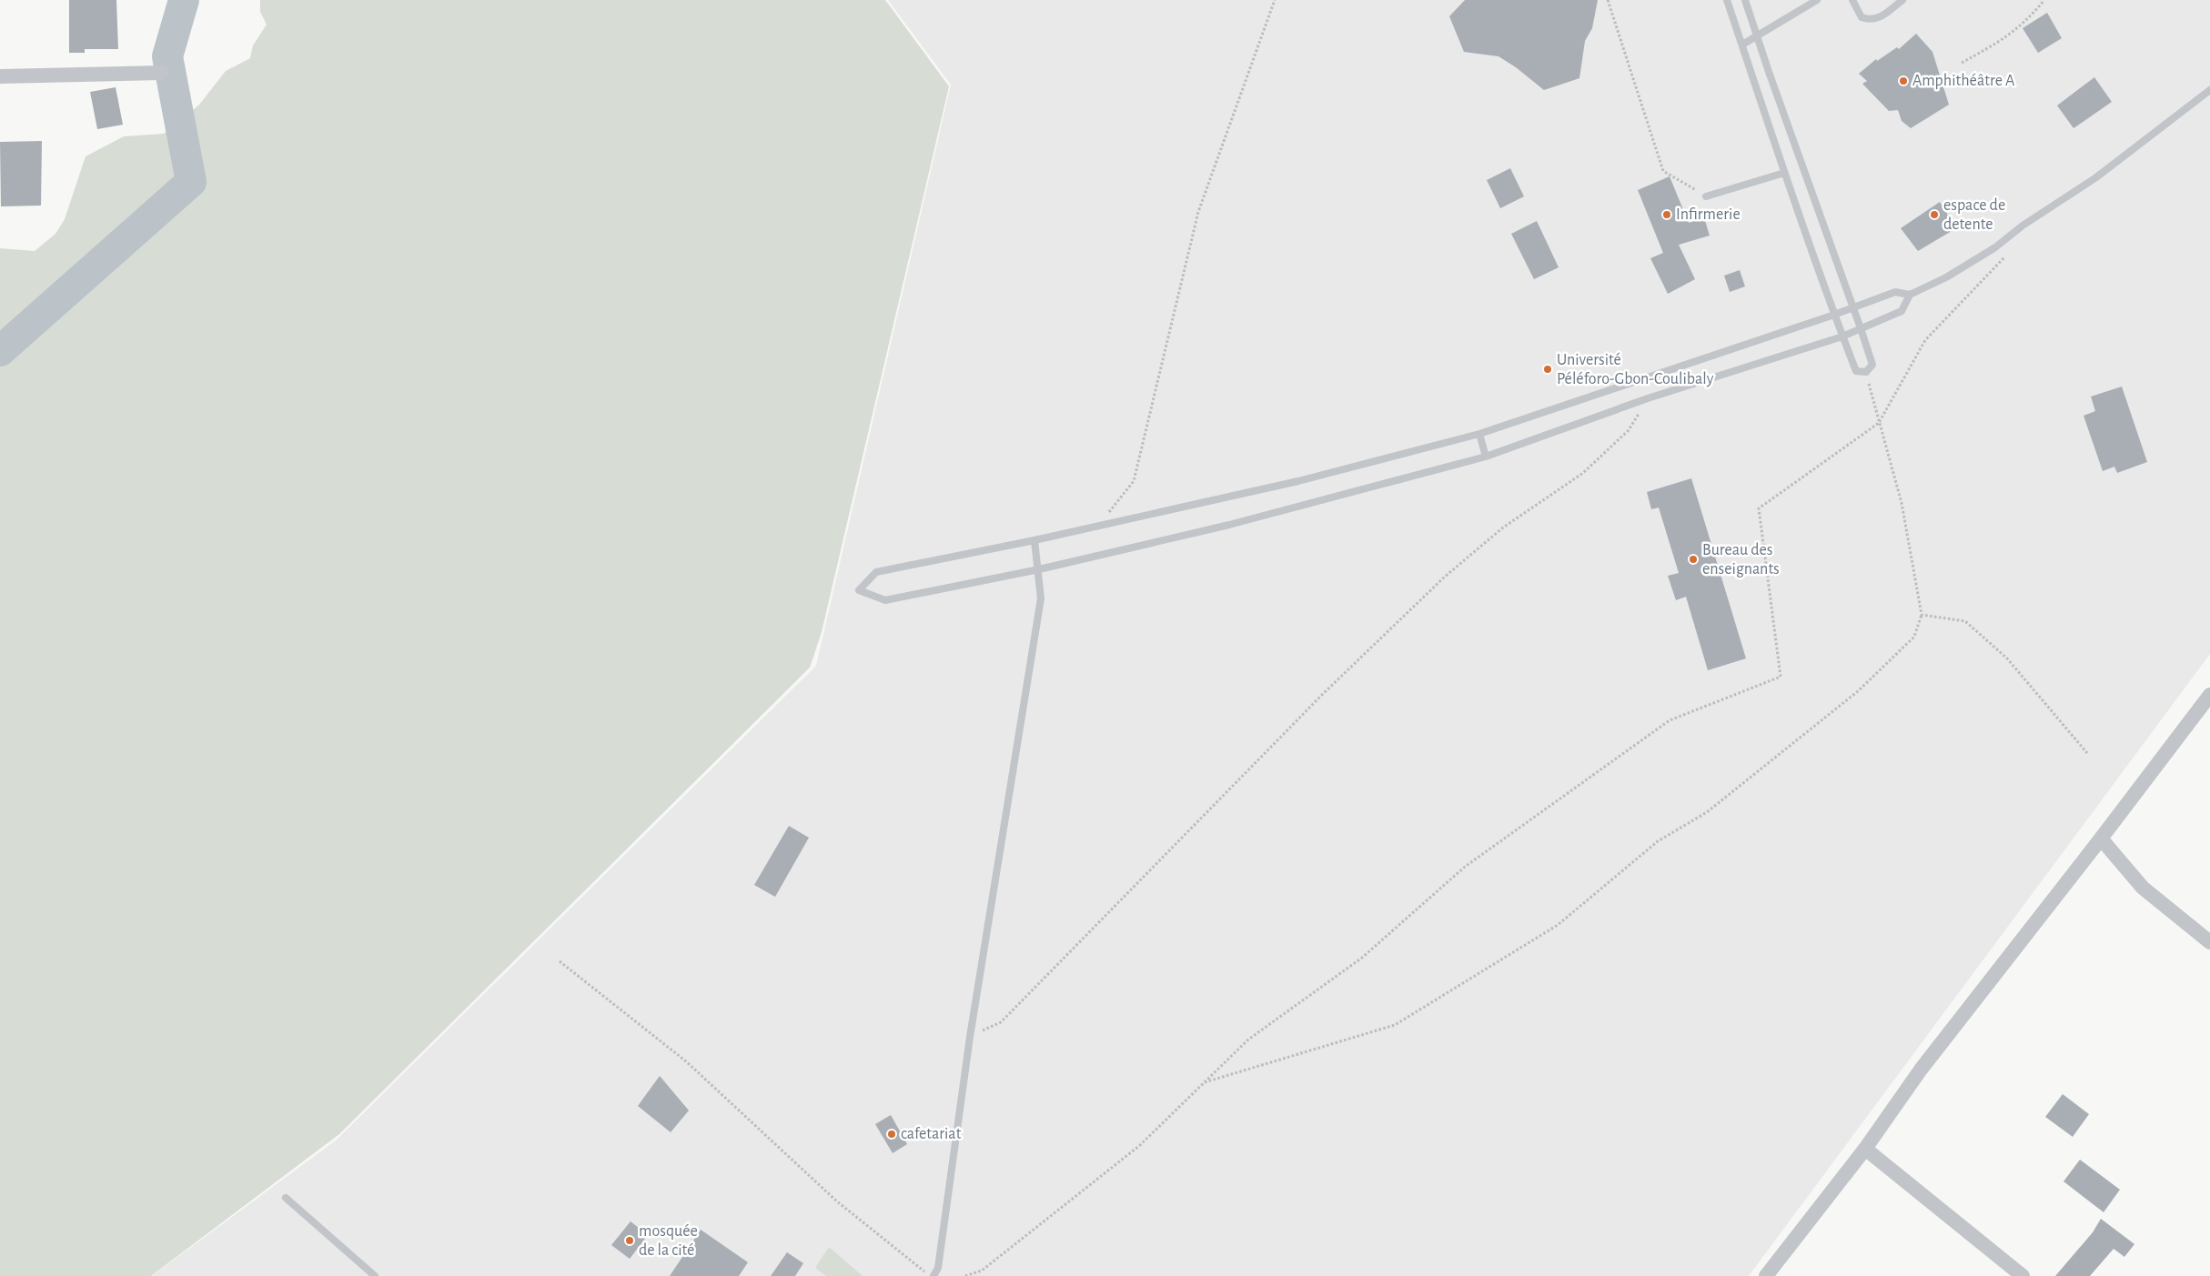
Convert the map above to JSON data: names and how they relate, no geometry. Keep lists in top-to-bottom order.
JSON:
{
  "places": [
    "Amphithéâtre A",
    "Infirmerie",
    "espace de detente",
    "Université Péléforo-Gbon-Coulibaly",
    "Bureau des enseignants",
    "cafetariat",
    "mosquée de la cité"
  ]
}
